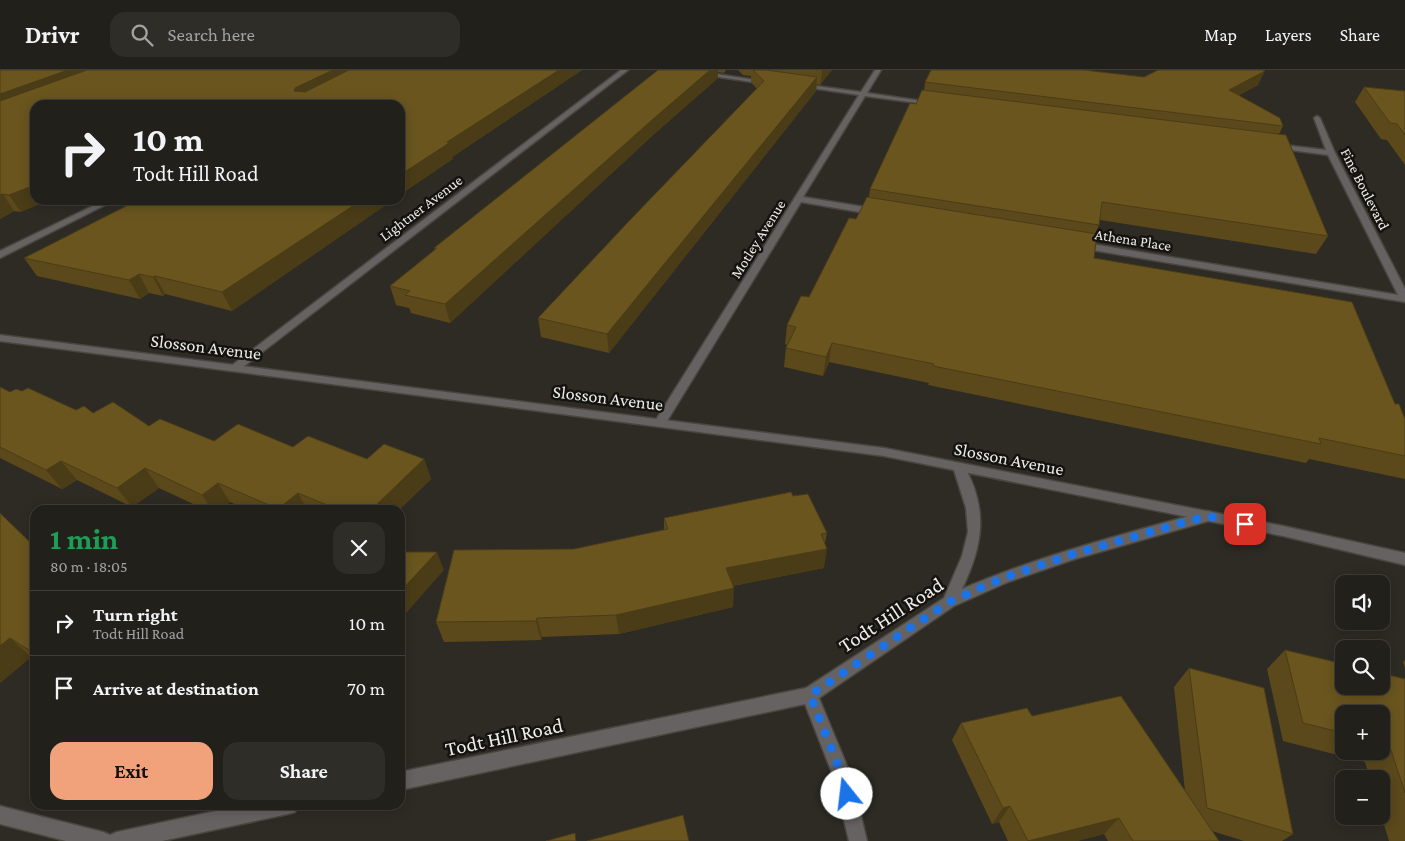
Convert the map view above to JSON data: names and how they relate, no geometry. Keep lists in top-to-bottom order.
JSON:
{
  "streets": {
    "street": [
      "Fine Boulevard",
      "Lightner Avenue",
      "Motley Avenue",
      "Athena Place",
      "Slosson Avenue",
      "Todt Hill Road"
    ]
  },
  "crossings": [
    ["Fine Boulevard", "Athena Place"],
    ["Lightner Avenue", "Slosson Avenue"],
    ["Motley Avenue", "Slosson Avenue"],
    ["Slosson Avenue", "Todt Hill Road"]
  ],
  "page": {
    "header": "Drivr",
    "search": "Search here",
    "nav": ["Map", "Layers", "Share"],
    "turn": ["10 m", "Todt Hill Road"],
    "heading": ["1 min", "80 m · 18:05"],
    "map_buttons": ["+", "−"],
    "list": [
      {
        "name": "Turn right",
        "note": "Todt Hill Road",
        "value": "10 m"
      },
      {
        "name": "Arrive at destination",
        "value": "70 m"
      }
    ],
    "buttons": ["Exit", "Share"]
  }
}
